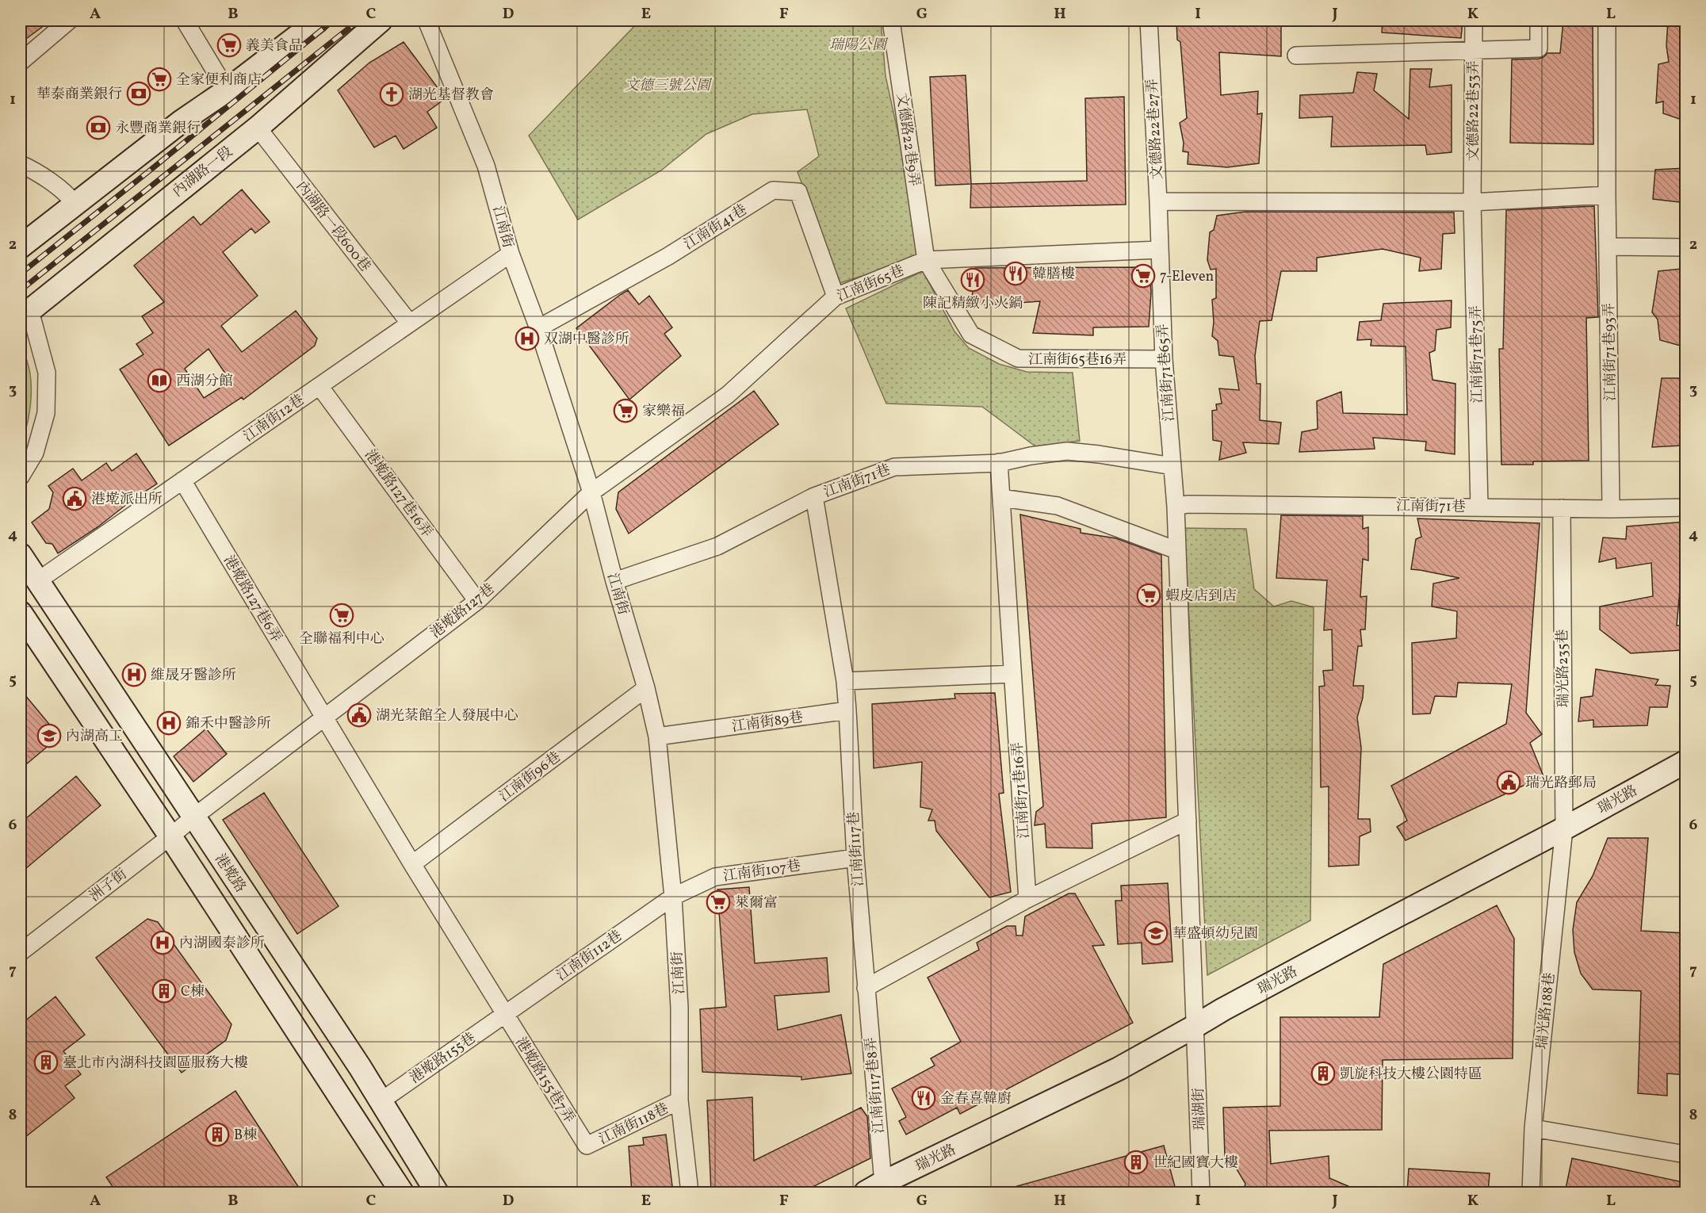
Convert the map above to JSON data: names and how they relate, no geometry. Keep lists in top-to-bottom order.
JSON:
{
  "streets": {
    "street": [
      "文德路22巷53弄",
      "文德路22巷27弄",
      "文德路22巷9弄",
      "內湖路一段",
      "內湖路一段600巷",
      "江南街",
      "江南街41巷",
      "江南街65巷",
      "江南街71巷93弄",
      "江南街71巷75弄",
      "江南街65巷16弄",
      "江南街71巷65弄",
      "江南街12巷",
      "江南街71巷",
      "港墘路127巷16弄",
      "港墘路127巷6弄",
      "港墘路127巷",
      "瑞光路235巷",
      "江南街89巷",
      "江南街96巷",
      "江南街71巷16弄",
      "瑞光路",
      "江南街117巷",
      "江南街107巷",
      "港墘路",
      "洲子街",
      "江南街112巷",
      "瑞光路188巷",
      "港墘路155巷",
      "港墘路155巷7弄",
      "江南街117巷8弄",
      "瑞湖街",
      "江南街118巷"
    ]
  },
  "crossings": [
    ["文德路22巷53弄", "江南街71巷75弄"],
    ["文德路22巷27弄", "江南街65巷"],
    ["文德路22巷27弄", "江南街71巷65弄"],
    ["文德路22巷9弄", "江南街65巷"],
    ["文德路22巷9弄", "江南街65巷16弄"],
    ["內湖路一段", "內湖路一段600巷"],
    ["內湖路一段600巷", "江南街12巷"],
    ["江南街", "江南街41巷"],
    ["江南街", "江南街65巷"],
    ["江南街", "江南街12巷"],
    ["江南街", "江南街71巷"],
    ["江南街", "港墘路127巷"],
    ["江南街", "江南街89巷"],
    ["江南街", "江南街96巷"],
    ["江南街", "江南街107巷"],
    ["江南街", "江南街112巷"],
    ["江南街", "江南街118巷"],
    ["江南街41巷", "江南街65巷"],
    ["江南街65巷", "江南街65巷16弄"],
    ["江南街65巷", "江南街71巷65弄"],
    ["江南街65巷", "港墘路127巷"],
    ["江南街71巷93弄", "江南街71巷"],
    ["江南街71巷75弄", "江南街71巷"],
    ["江南街65巷16弄", "江南街71巷65弄"],
    ["江南街71巷65弄", "江南街71巷"],
    ["江南街12巷", "港墘路127巷16弄"],
    ["江南街12巷", "港墘路127巷6弄"],
    ["江南街12巷", "港墘路"],
    ["江南街71巷", "瑞光路235巷"],
    ["江南街71巷", "江南街71巷16弄"],
    ["港墘路127巷16弄", "港墘路127巷"],
    ["港墘路127巷6弄", "港墘路127巷"],
    ["港墘路127巷", "港墘路"],
    ["港墘路127巷", "洲子街"],
    ["瑞光路235巷", "瑞光路"],
    ["瑞光路235巷", "瑞光路188巷"],
    ["江南街89巷", "江南街117巷"],
    ["瑞光路", "瑞光路188巷"],
    ["瑞光路", "江南街117巷8弄"],
    ["瑞光路", "瑞湖街"],
    ["江南街117巷", "江南街107巷"],
    ["江南街117巷", "江南街117巷8弄"],
    ["江南街107巷", "江南街112巷"],
    ["港墘路", "洲子街"],
    ["港墘路", "港墘路155巷"],
    ["江南街112巷", "港墘路155巷"],
    ["江南街112巷", "港墘路155巷7弄"],
    ["港墘路155巷", "港墘路155巷7弄"],
    ["港墘路155巷7弄", "江南街118巷"]
  ],
  "parks": ["瑞陽公園", "文德三號公園"],
  "places": {
    "supermarket": [
      "義美食品",
      "全家便利商店",
      "7-Eleven",
      "家樂福",
      "蝦皮店到店",
      "全聯福利中心",
      "萊爾富"
    ],
    "bank": ["華泰商業銀行", "永豐商業銀行"],
    "church": ["湖光基督教會"],
    "restaurant": ["韓膳樓", "陳記精緻小火鍋", "金春喜韓廚"],
    "hospital": [
      "双湖中醫診所",
      "維晟牙醫診所",
      "錦禾中醫診所",
      "內湖國泰診所"
    ],
    "library": ["西湖分館"],
    "public building": ["港墘派出所", "湖光棻館全人發展中心", "瑞光路郵局"],
    "school or university": ["內湖高工", "華盛頓幼兒園"],
    "building": [
      "C棟",
      "臺北市內湖科技園區服務大樓",
      "凱旋科技大樓公園特區",
      "B棟",
      "世紀國寶大樓"
    ]
  },
  "grid": {
    "columns": [
      "A",
      "B",
      "C",
      "D",
      "E",
      "F",
      "G",
      "H",
      "I",
      "J",
      "K",
      "L"
    ],
    "rows": [
      "1",
      "2",
      "3",
      "4",
      "5",
      "6",
      "7",
      "8"
    ]
  }
}
